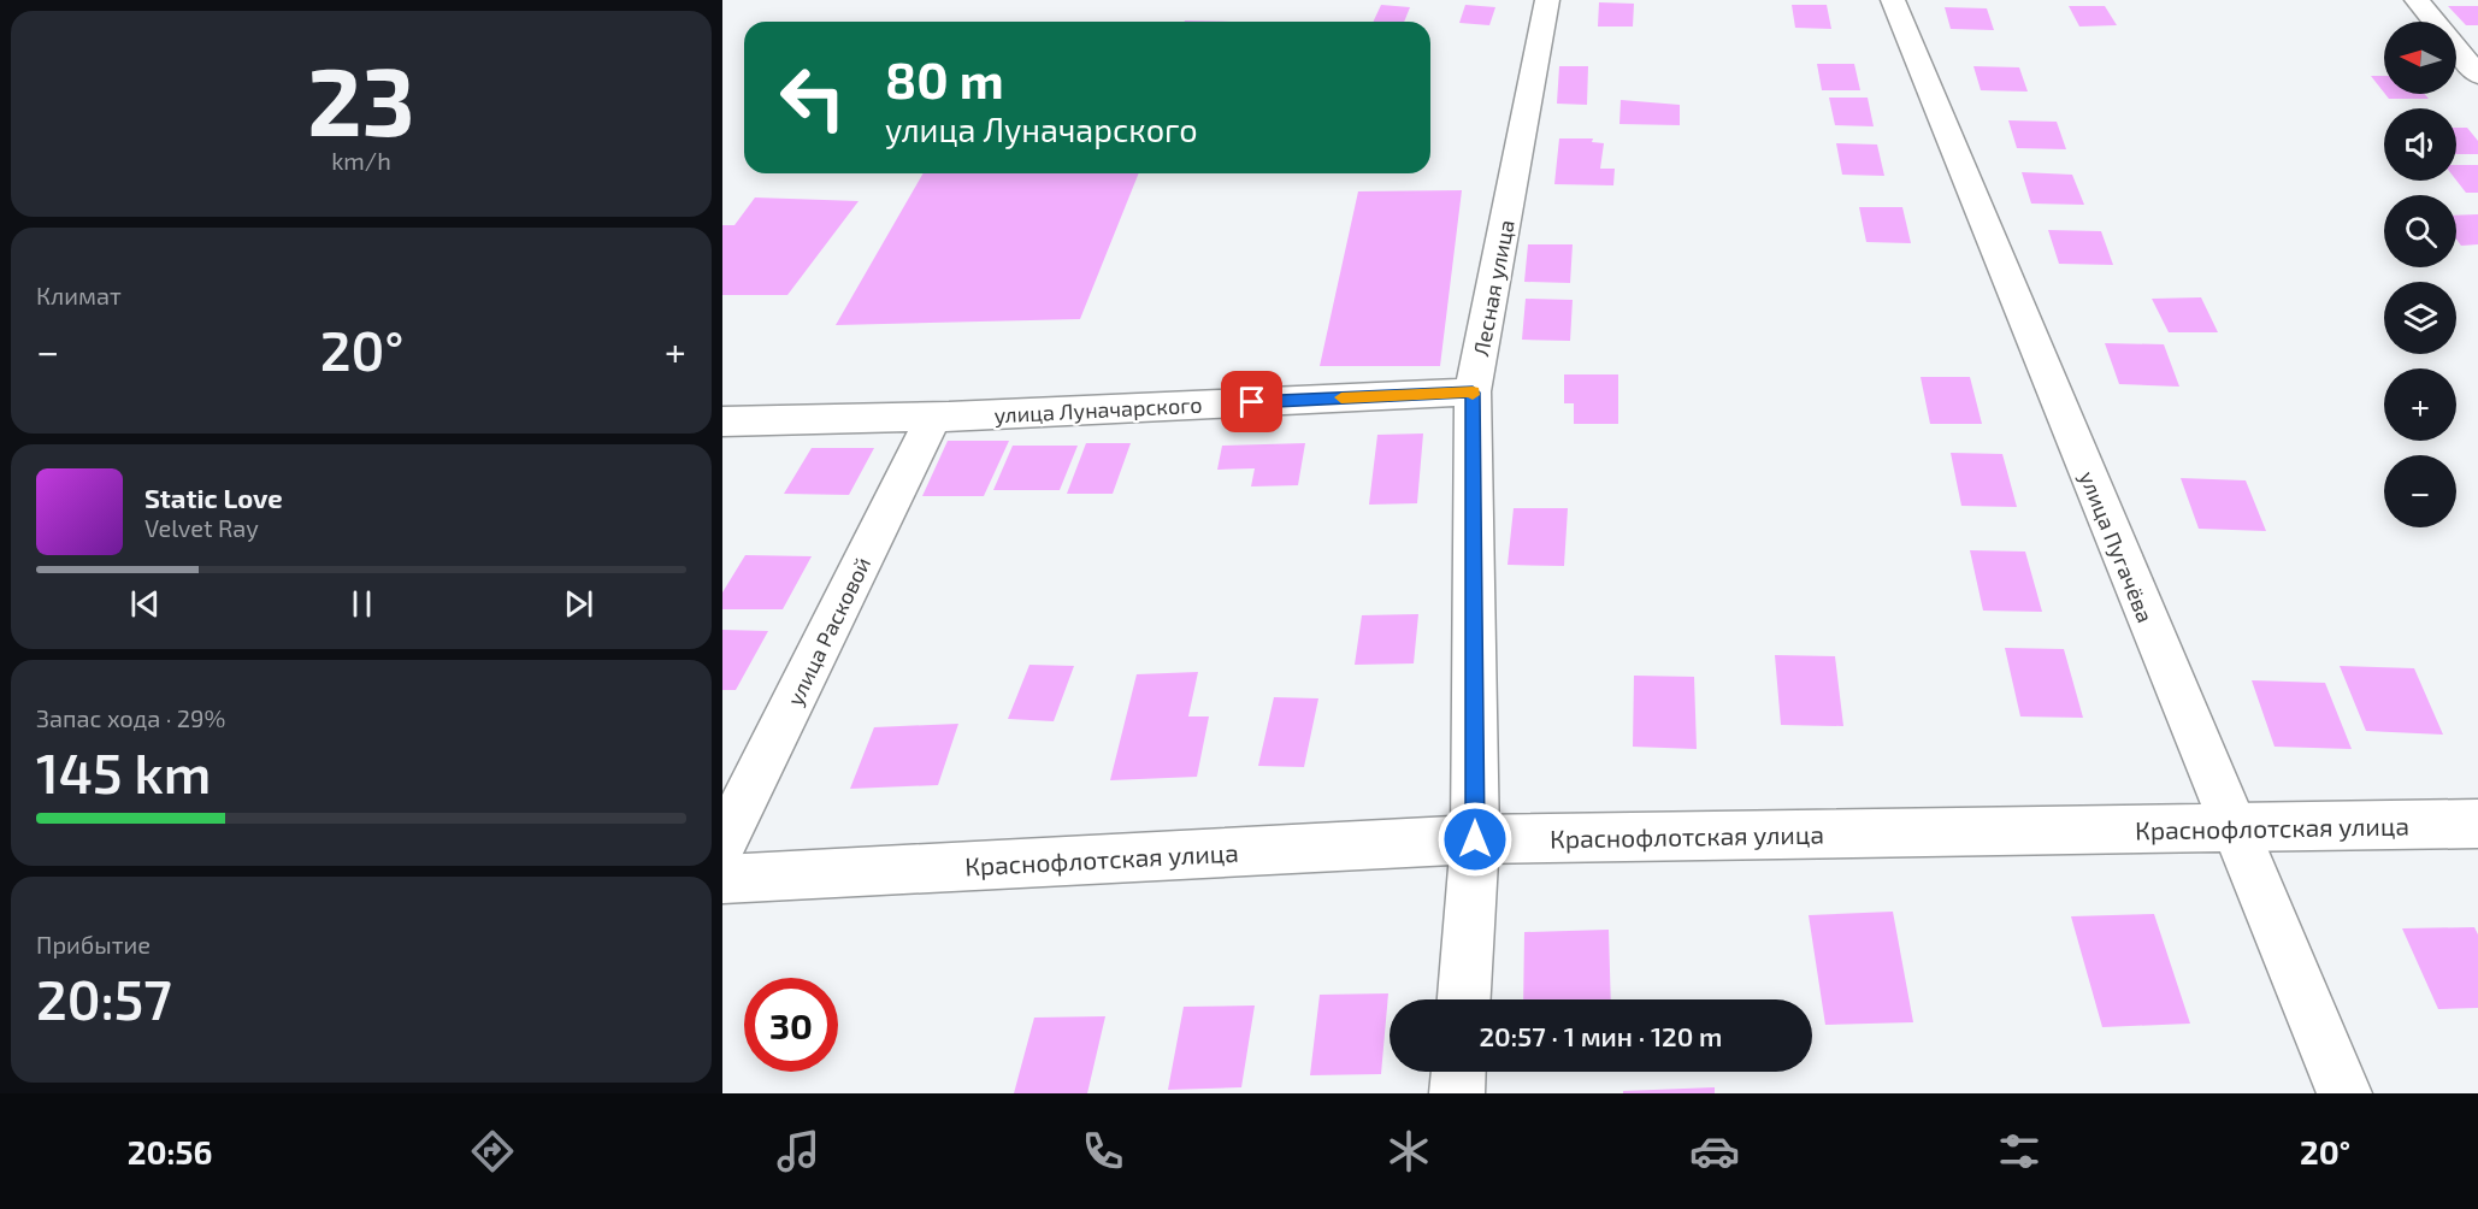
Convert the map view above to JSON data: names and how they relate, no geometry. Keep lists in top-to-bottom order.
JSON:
{
  "streets": {
    "street": [
      "Лесная улица",
      "улица Луначарского",
      "улица Пугачёва",
      "улица Расковой",
      "Краснофлотская улица"
    ]
  },
  "crossings": [
    ["Лесная улица", "улица Луначарского"],
    ["Лесная улица", "Краснофлотская улица"],
    ["улица Луначарского", "улица Расковой"],
    ["улица Пугачёва", "Краснофлотская улица"]
  ],
  "north": "left",
  "page": {
    "tile": [
      ["23", "km/h"],
      "Климат",
      ["Запас хода · 29%", "145 km"],
      ["Прибытие", "20:57"]
    ],
    "map_buttons": ["+", "−"],
    "turn": ["80 m", "улица Луначарского"],
    "heat": ["−", "20°", "+"],
    "song": ["Static Love", "Velvet Ray"],
    "limit": "30",
    "trip": "20:57 · 1 мин · 120 m",
    "tabs": ["20:56", "20°"]
  }
}
